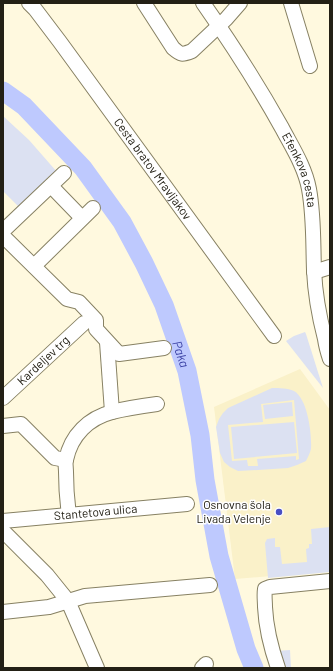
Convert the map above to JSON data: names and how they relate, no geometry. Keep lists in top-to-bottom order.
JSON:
{
  "streets": {
    "street": [
      "Cesta bratov Mravljakov",
      "Efenkova cesta",
      "Kardeljev trg",
      "Stantetova ulica"
    ]
  },
  "water": ["Paka"],
  "places": ["Osnovna šola Livada Velenje"]
}
